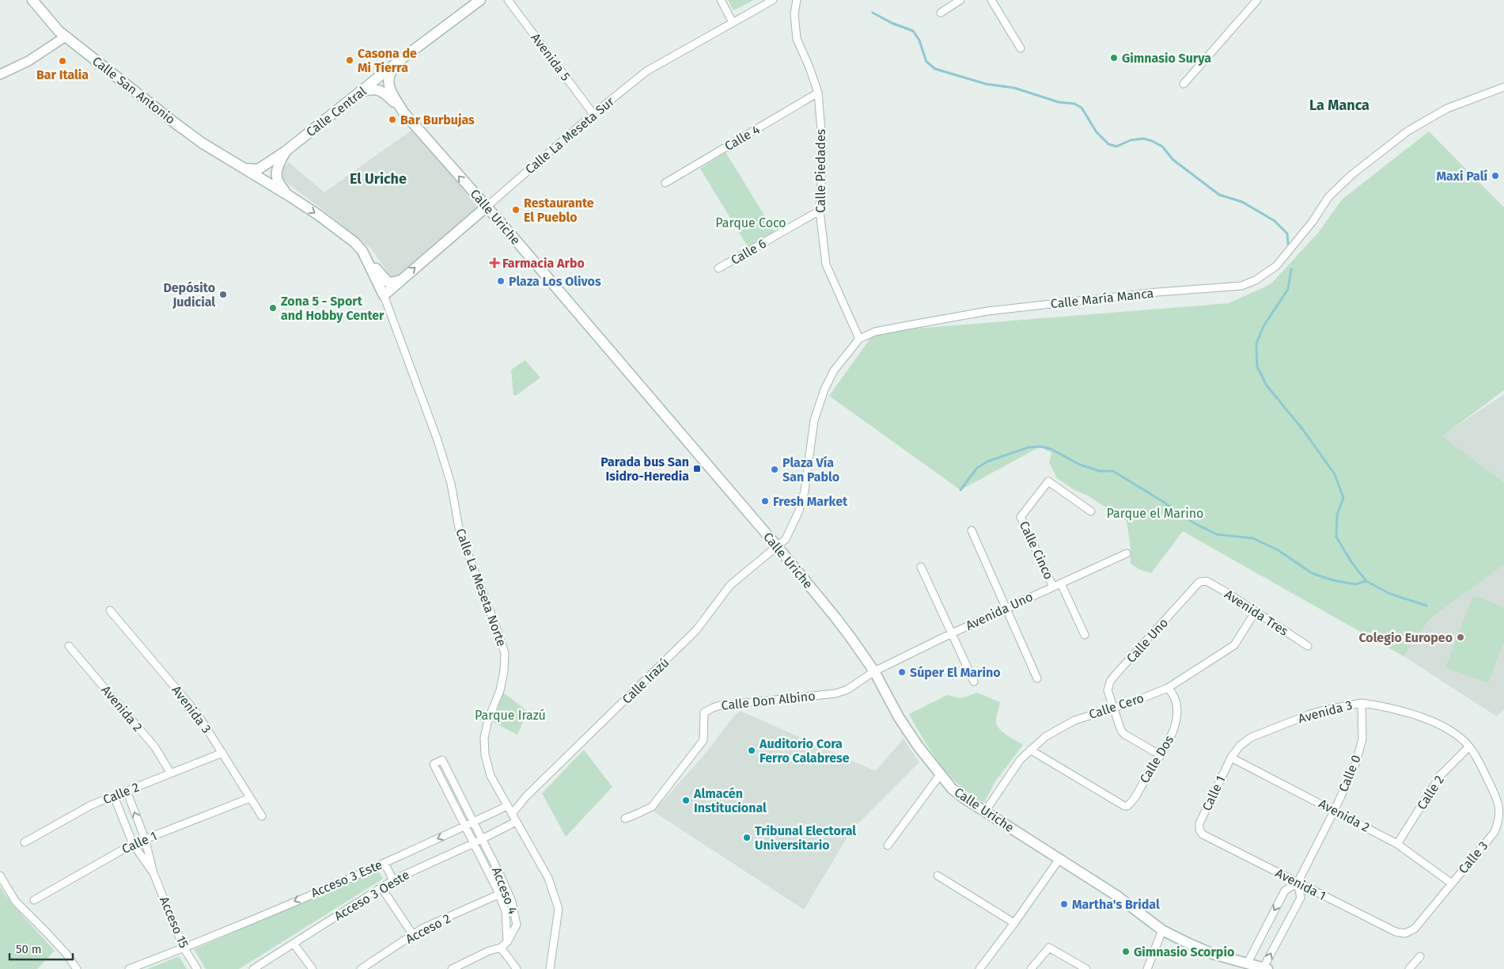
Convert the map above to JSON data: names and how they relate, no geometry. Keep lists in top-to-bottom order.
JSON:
{
  "streets": {
    "main road": [
      "Calle San Antonio",
      "Calle Central",
      "Calle La Meseta Sur",
      "Calle Uriche",
      "Calle La Meseta Norte"
    ],
    "street": [
      "Avenida 5",
      "Calle 4",
      "Calle Piedades",
      "Calle 6",
      "Calle María Manca",
      "Calle Cinco",
      "Avenida Uno",
      "Avenida Tres",
      "Calle Uno",
      "Calle Irazú",
      "Calle Don Albino",
      "Calle Cero",
      "Avenida 2",
      "Avenida 3",
      "Calle Dos",
      "Calle 0",
      "Calle 2",
      "Calle 1",
      "Calle 3",
      "Acceso 3 Este",
      "Avenida 1",
      "Acceso 4",
      "Acceso 3 Oeste",
      "Acceso 15",
      "Acceso 2"
    ]
  },
  "crossings": [
    ["Avenida 5", "Calle La Meseta Sur"],
    ["Calle San Antonio", "Calle Central"],
    ["Calle San Antonio", "Calle La Meseta Norte"],
    ["Calle Central", "Calle Uriche"],
    ["Calle Central", "Calle La Meseta Norte"],
    ["Calle La Meseta Sur", "Calle Uriche"],
    ["Calle La Meseta Sur", "Calle La Meseta Norte"],
    ["Calle 4", "Calle Piedades"],
    ["Calle Piedades", "Calle 6"],
    ["Calle Piedades", "Calle María Manca"],
    ["Calle Uriche", "Calle María Manca"],
    ["Calle Uriche", "Avenida Uno"],
    ["Calle Uriche", "Calle Irazú"],
    ["Calle Uriche", "Calle Don Albino"],
    ["Calle Uriche", "Calle Cero"],
    ["Calle Uriche", "Calle 0"],
    ["Calle María Manca", "Calle Irazú"],
    ["Calle Cinco", "Avenida Uno"],
    ["Calle La Meseta Norte", "Calle Irazú"],
    ["Calle La Meseta Norte", "Acceso 3 Este"],
    ["Calle La Meseta Norte", "Acceso 3 Oeste"],
    ["Avenida Uno", "Calle Don Albino"],
    ["Avenida Tres", "Calle Uno"],
    ["Avenida Tres", "Calle Cero"],
    ["Calle Uno", "Calle Cero"],
    ["Calle Uno", "Calle Dos"],
    ["Calle Cero", "Calle Dos"],
    ["Avenida 2", "Avenida 3"],
    ["Avenida 2", "Calle 0"],
    ["Avenida 2", "Calle 2"],
    ["Avenida 2", "Calle 1"],
    ["Avenida 2", "Calle 3"],
    ["Avenida 3", "Calle 0"],
    ["Avenida 3", "Calle 2"],
    ["Avenida 3", "Calle 1"],
    ["Avenida 3", "Calle 3"],
    ["Calle 0", "Avenida 1"],
    ["Calle 2", "Calle 3"],
    ["Calle 1", "Avenida 1"],
    ["Calle 3", "Avenida 1"],
    ["Acceso 3 Este", "Acceso 4"],
    ["Acceso 3 Este", "Acceso 15"],
    ["Acceso 4", "Acceso 3 Oeste"],
    ["Acceso 4", "Acceso 2"]
  ],
  "one_way": ["Acceso 3 Este"],
  "districts": ["La Manca", "El Uriche"],
  "parks": ["Parque Coco", "Parque el Marino", "Parque Irazú"],
  "places": {
    "other": [
      "Gimnasio Surya",
      "Casona de Mi Tierra",
      "Bar Italia",
      "Bar Burbujas",
      "Maxi Palí",
      "Restaurante El Pueblo",
      "Plaza Los Olivos",
      "Depósito Judicial",
      "Zona 5 - Sport and Hobby Center",
      "Plaza Vía San Pablo",
      "Fresh Market",
      "Colegio Europeo",
      "Súper El Marino",
      "Auditorio Cora Ferro Calabrese",
      "Almacén Institucional",
      "Tribunal Electoral Universitario",
      "Martha's Bridal",
      "Gimnasio Scorpio"
    ],
    "health": ["Farmacia Arbo"],
    "transit": ["Parada bus San Isidro-Heredia"]
  },
  "scale_bar": "50 m"
}
